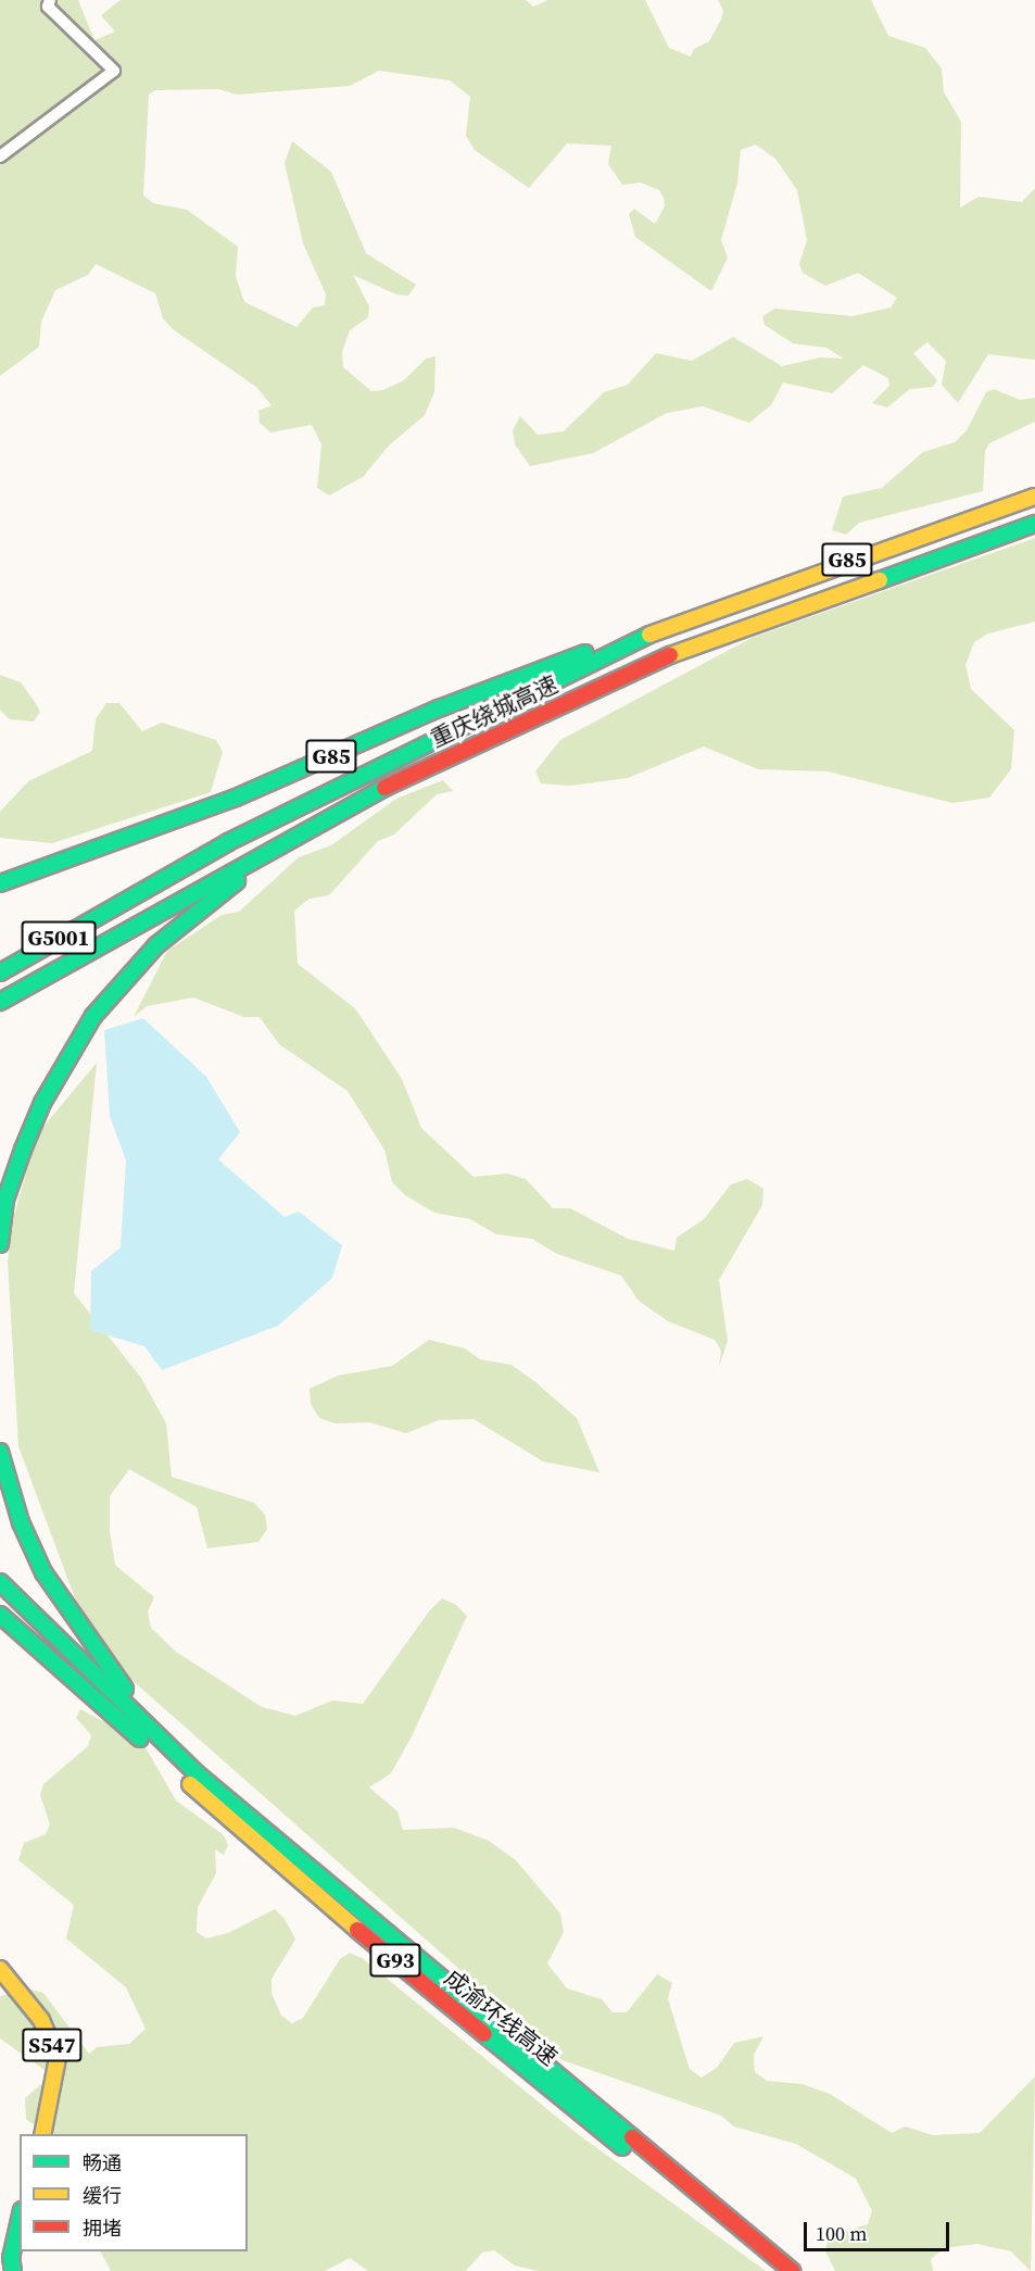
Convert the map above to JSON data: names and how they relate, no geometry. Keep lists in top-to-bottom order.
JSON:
{
  "streets": {
    "main road": [
      "G85",
      "重庆绕城高速",
      "G5001",
      "G93",
      "成渝环线高速",
      "S547"
    ]
  },
  "crossings": [
    ["G85", "重庆绕城高速"],
    ["G93", "成渝环线高速"]
  ],
  "legend": ["畅通", "缓行", "拥堵"],
  "scale_bar": "100 m"
}
